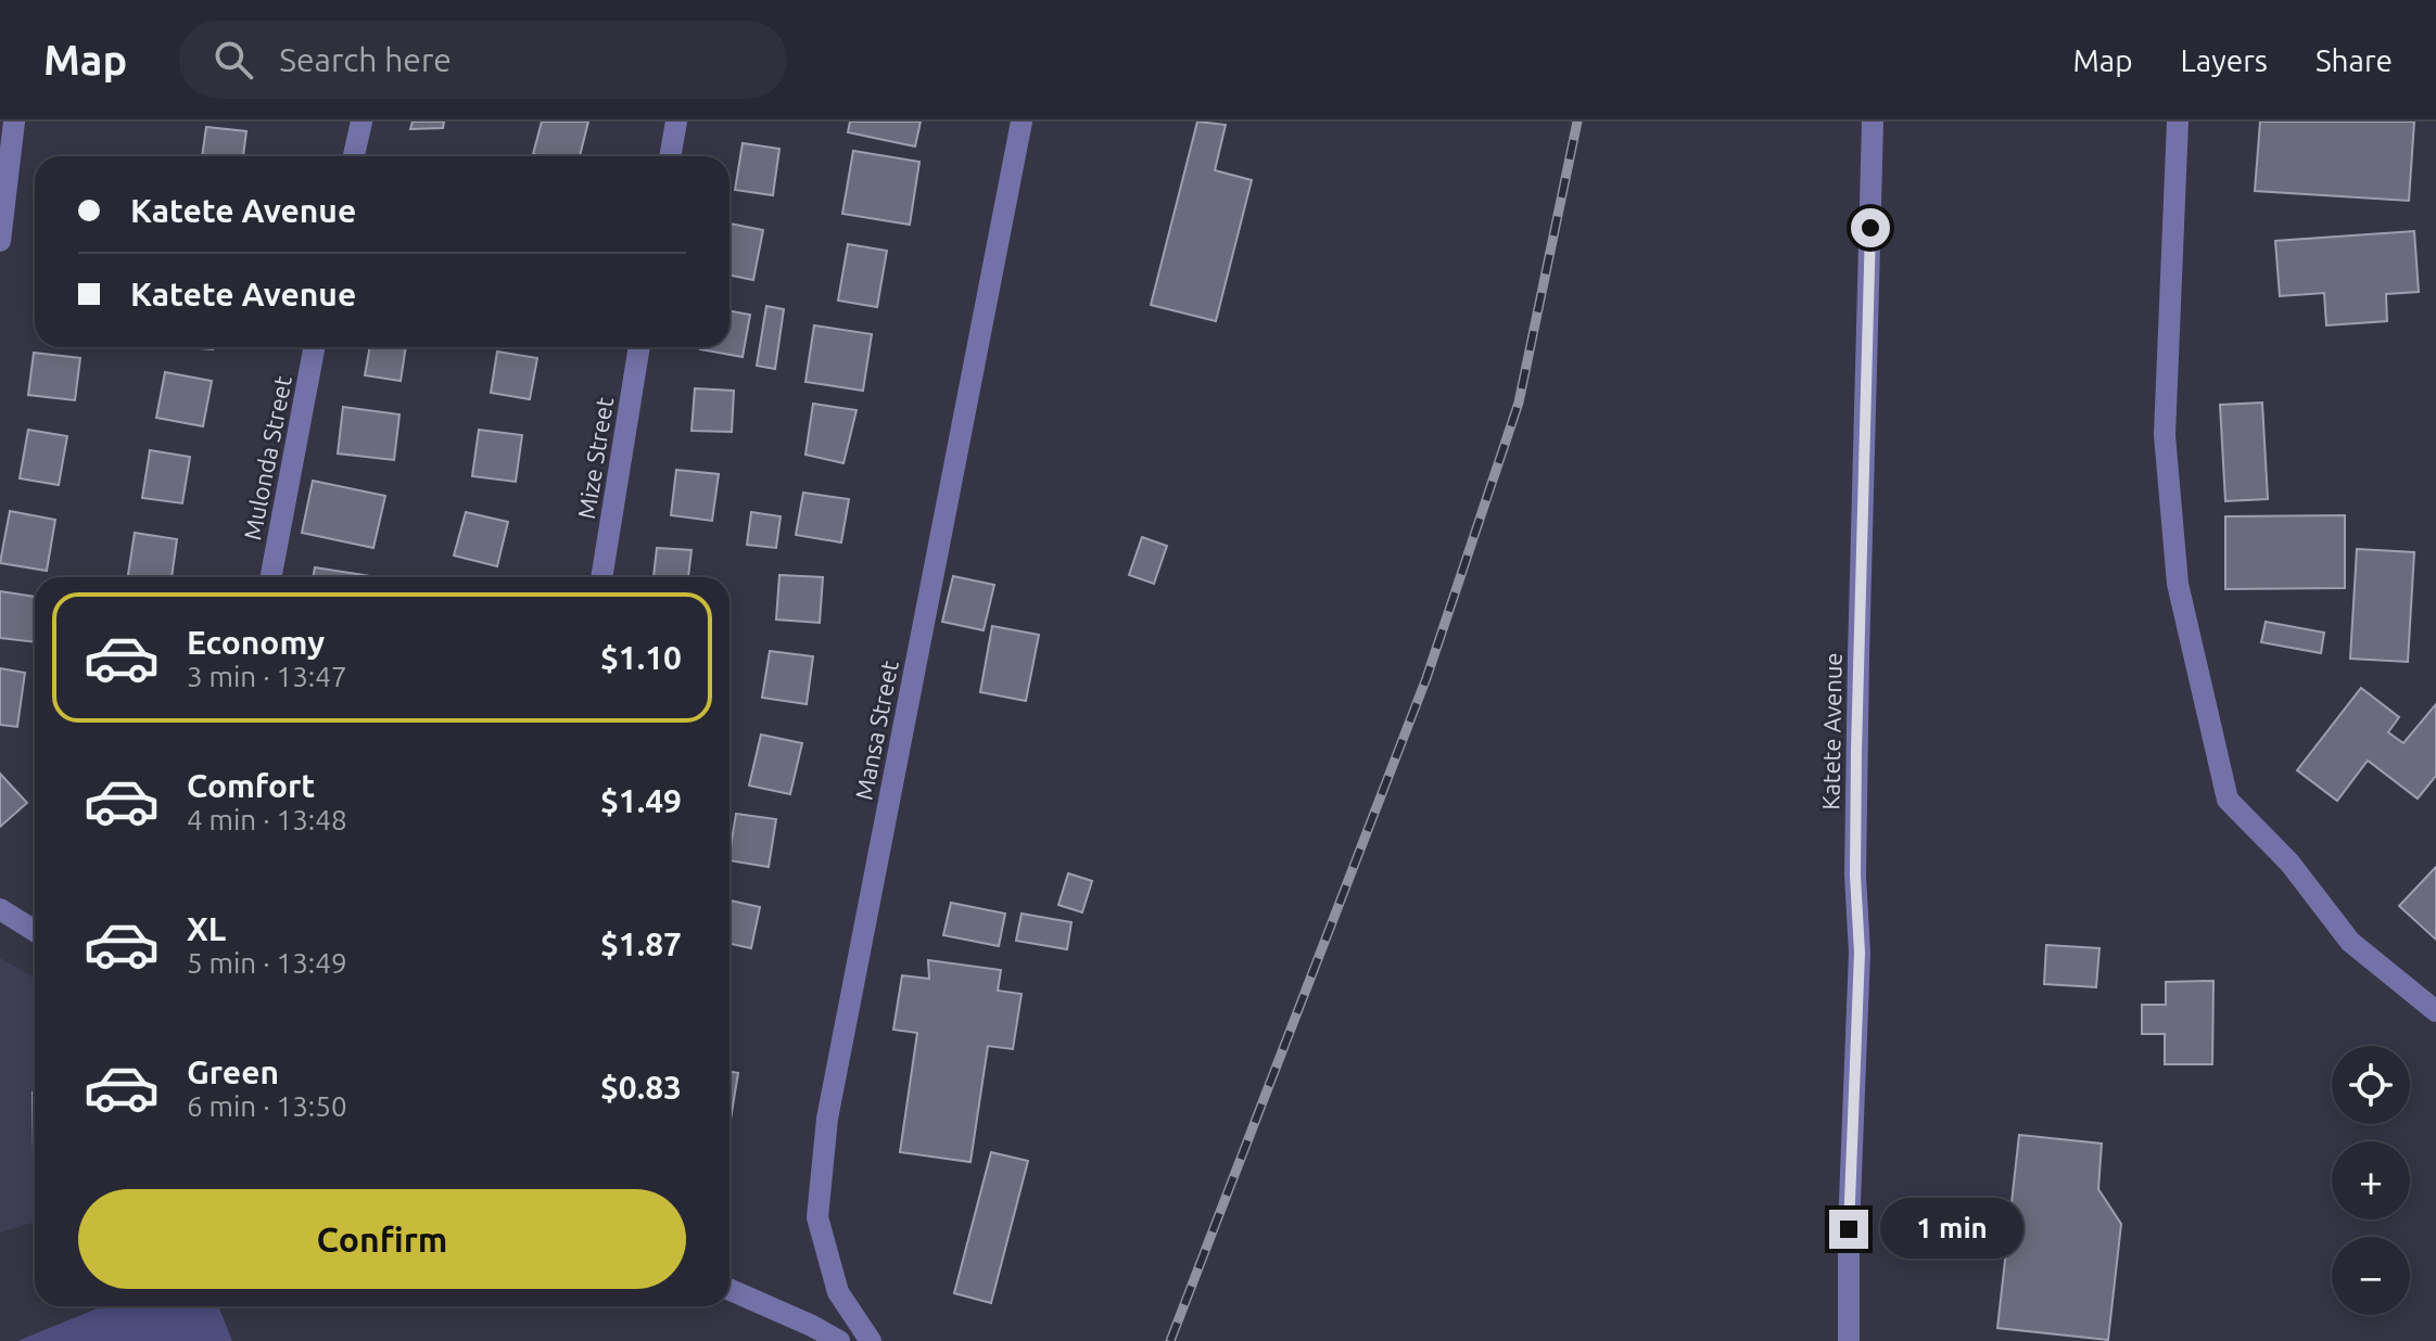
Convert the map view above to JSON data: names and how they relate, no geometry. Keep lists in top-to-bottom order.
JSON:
{
  "streets": {
    "street": [
      "Mulonda Street",
      "Mize Street",
      "Mansa Street",
      "Katete Avenue"
    ]
  },
  "page": {
    "header": "Map",
    "search": "Search here",
    "nav": ["Map", "Layers", "Share"],
    "banner": ["Katete Avenue", "Katete Avenue"],
    "list": [
      {
        "name": "Economy",
        "note": "3 min · 13:47",
        "value": "$1.10"
      },
      {
        "name": "Comfort",
        "note": "4 min · 13:48",
        "value": "$1.49"
      },
      {
        "name": "XL",
        "note": "5 min · 13:49",
        "value": "$1.87"
      },
      {
        "name": "Green",
        "note": "6 min · 13:50",
        "value": "$0.83"
      }
    ],
    "map_buttons": ["+", "−"],
    "buttons": "Confirm",
    "bubble": "1 min"
  }
}
